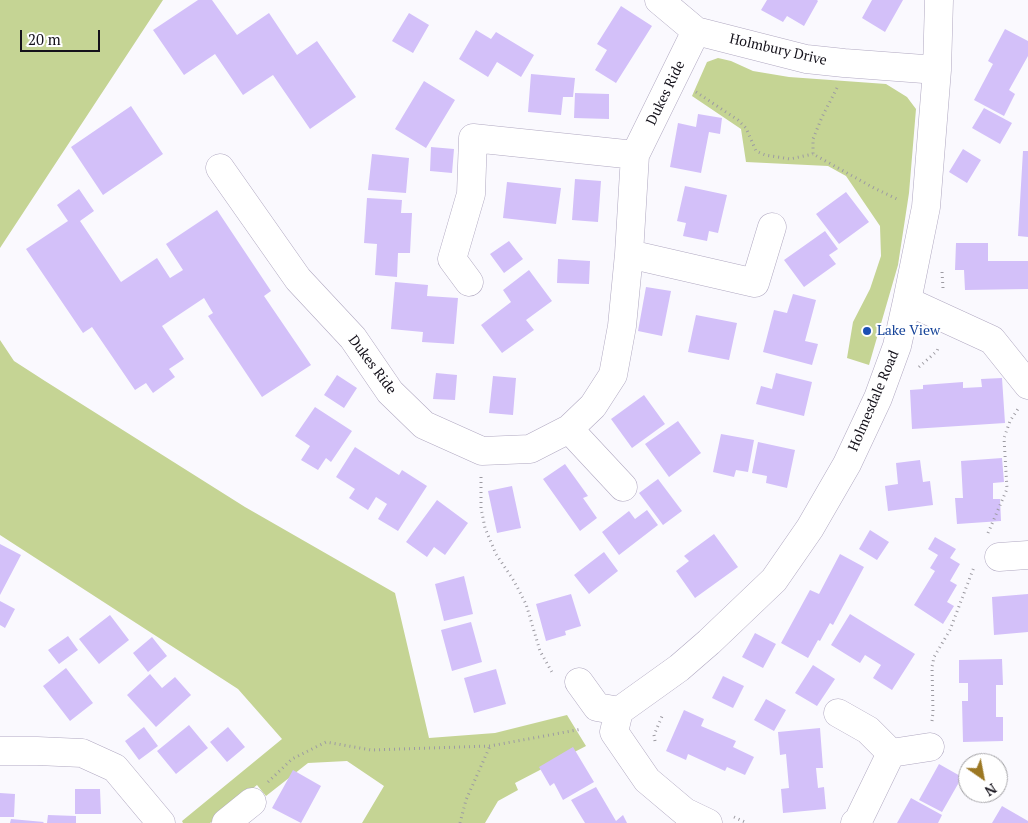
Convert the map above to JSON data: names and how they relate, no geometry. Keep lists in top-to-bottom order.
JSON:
{
  "streets": {
    "street": ["Holmbury Drive", "Dukes Ride", "Holmesdale Road"]
  },
  "crossings": [
    ["Holmbury Drive", "Dukes Ride"],
    ["Holmbury Drive", "Holmesdale Road"]
  ],
  "places": ["Lake View"],
  "scale_bar": "20 m",
  "north": "bottom right"
}
